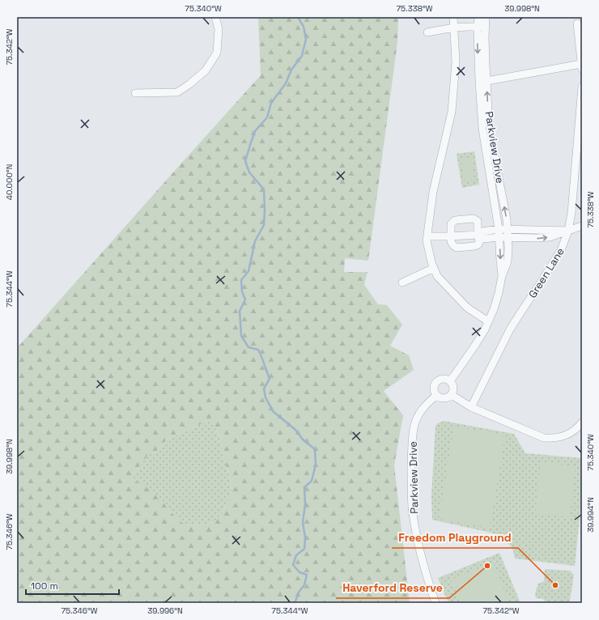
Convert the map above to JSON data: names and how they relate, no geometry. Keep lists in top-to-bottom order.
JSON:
{
  "streets": {
    "street": ["Parkview Drive", "Green Lane"]
  },
  "places": ["Haverford Reserve", "Freedom Playground"],
  "scale_bar": "100 m",
  "coordinates": [
    "75.340°W",
    "75.338°W",
    "39.998°N",
    "75.342°W",
    "40.000°N",
    "75.344°W",
    "39.994°N",
    "75.346°W",
    "39.996°N"
  ]
}
